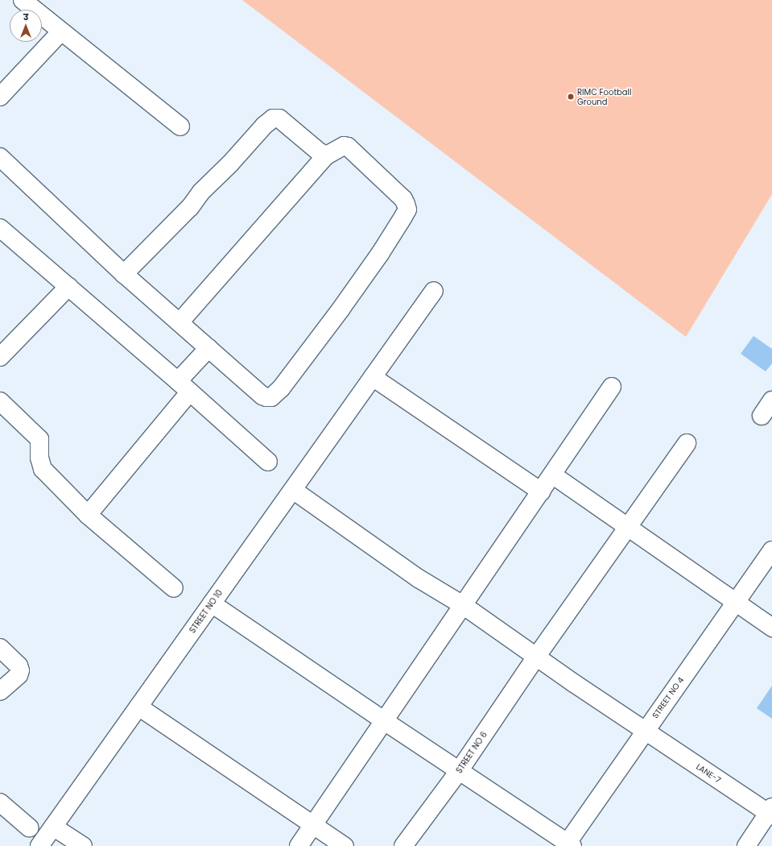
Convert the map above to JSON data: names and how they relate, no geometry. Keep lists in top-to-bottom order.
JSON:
{
  "streets": {
    "street": [
      "STREET NO 10",
      "STREET NO 4",
      "STREET NO 6",
      "LANE-7"
    ]
  },
  "crossings": [
    ["STREET NO 10", "LANE-7"],
    ["STREET NO 4", "LANE-7"],
    ["STREET NO 6", "LANE-7"]
  ],
  "places": ["RIMC Football Ground"],
  "north": "top"
}
